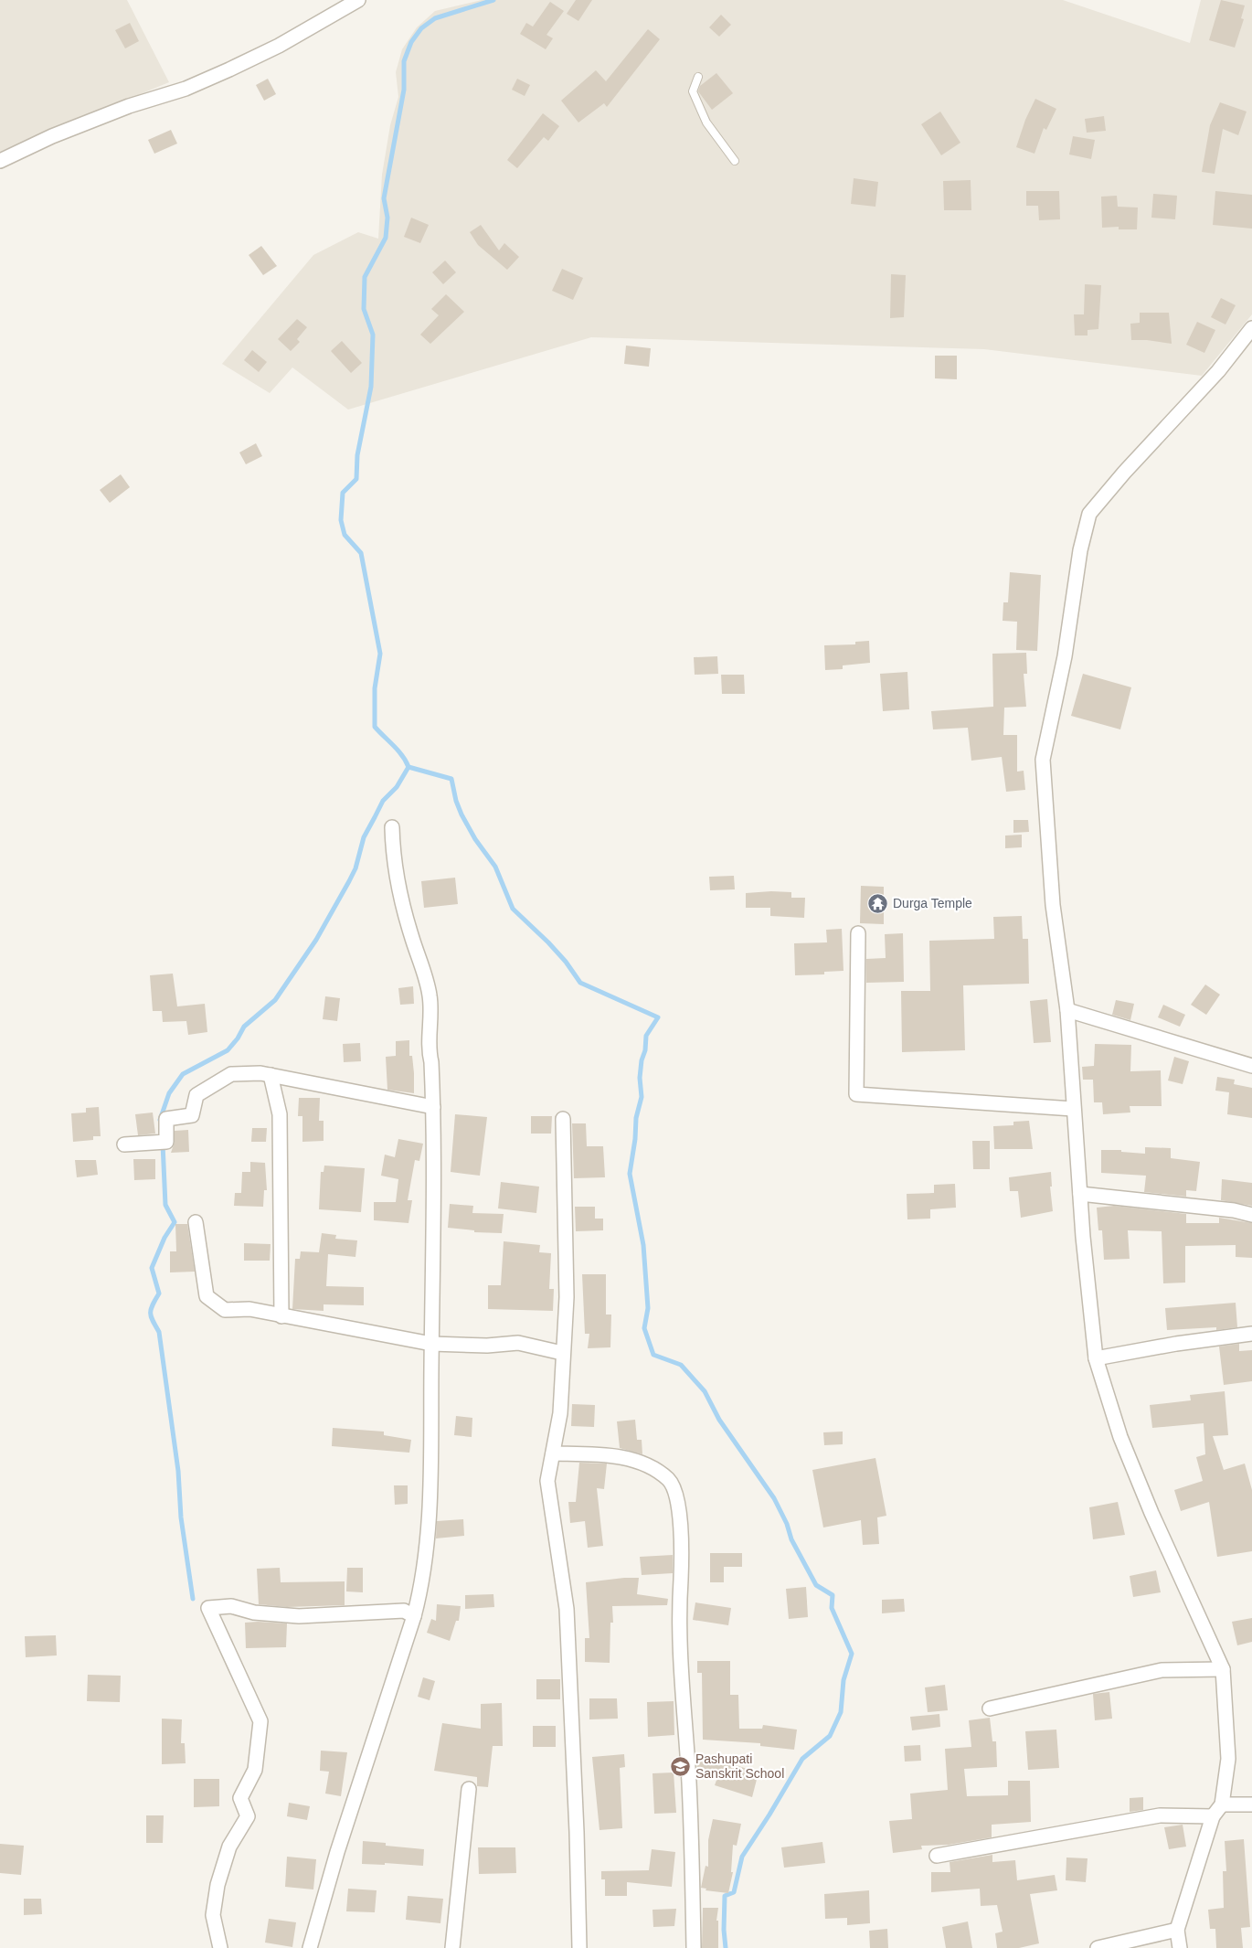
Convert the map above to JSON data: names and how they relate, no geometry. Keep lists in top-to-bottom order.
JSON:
{
  "places": {
    "temple": ["Durga Temple"],
    "school or university": ["Pashupati Sanskrit School"]
  }
}
